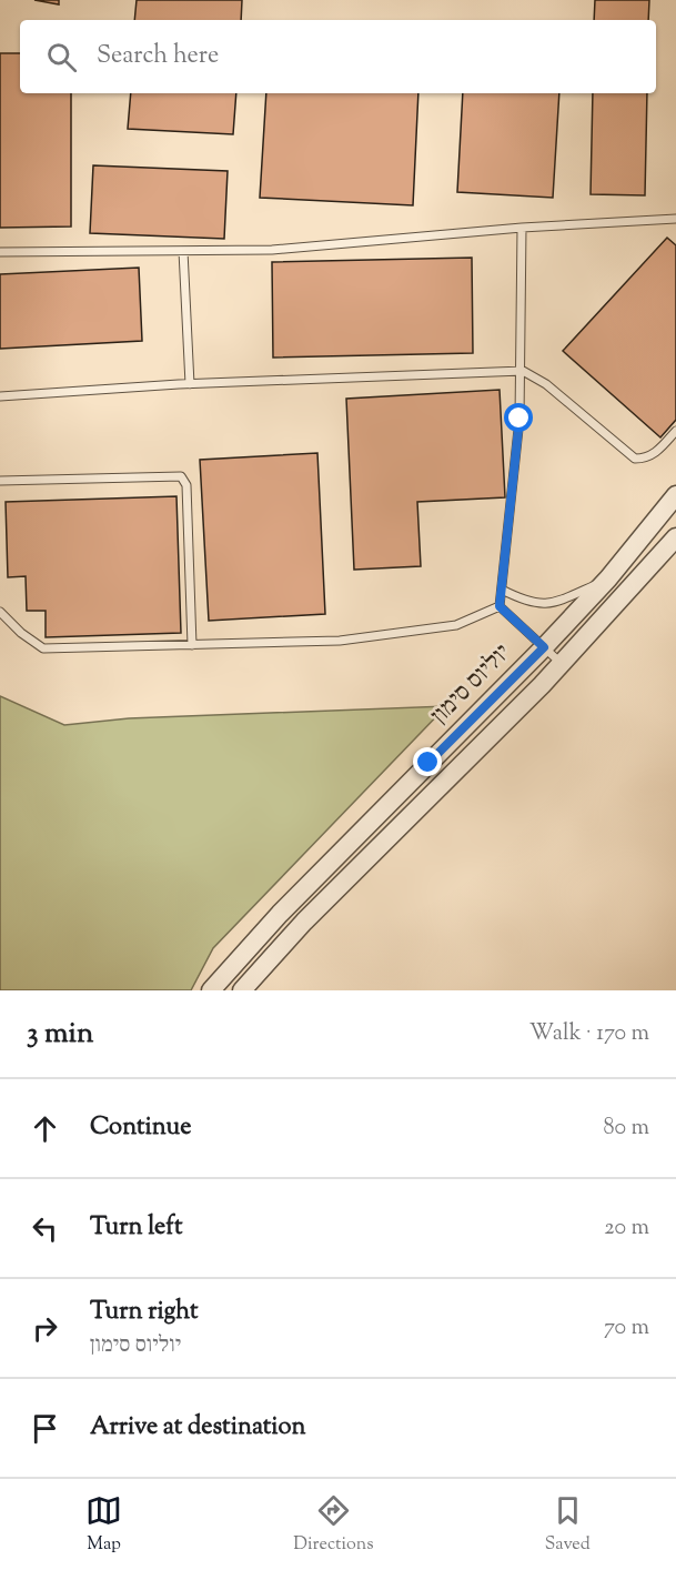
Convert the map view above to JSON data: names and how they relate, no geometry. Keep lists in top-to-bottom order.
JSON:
{
  "streets": {
    "street": ["יוליוס סימון"]
  },
  "page": {
    "search": "Search here",
    "heading": ["3 min", "Walk · 170 m"],
    "list": [
      ["Continue", "80 m"],
      ["Turn left", "20 m"],
      ["Turn right", "יוליוס סימון", "70 m"],
      "Arrive at destination"
    ],
    "nav": ["Map", "Directions", "Saved"]
  }
}
